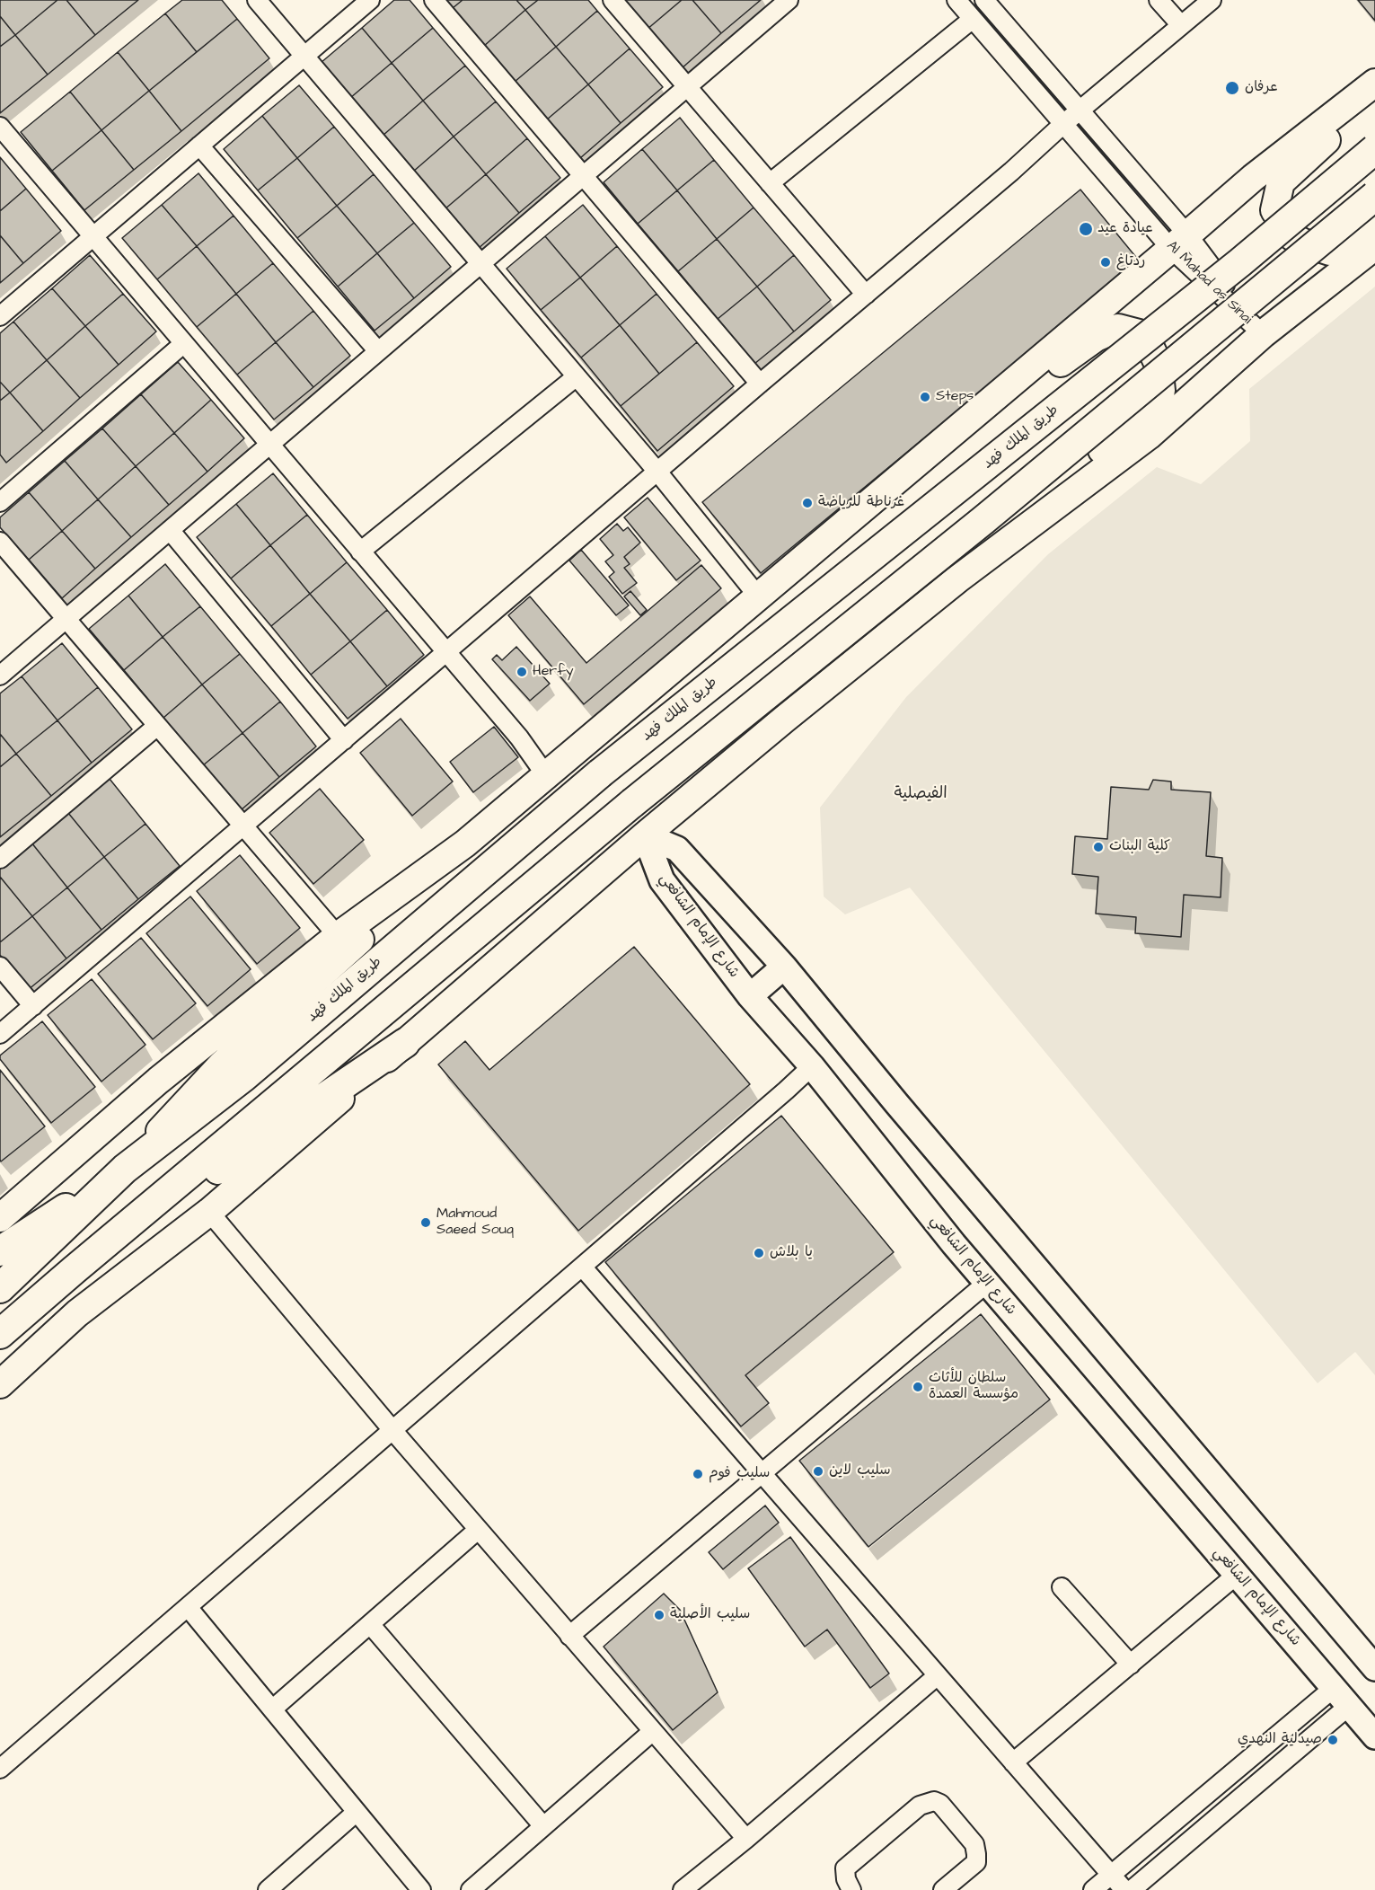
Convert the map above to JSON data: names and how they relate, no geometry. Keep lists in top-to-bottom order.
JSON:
{
  "streets": {
    "highway": ["طريق الملك فهد"],
    "main road": ["شارع الإمام الشافعي"],
    "street": ["Al Mahad as Sinai"]
  },
  "districts": ["الفيصلية"],
  "places": [
    "عرفان",
    "عيادة عيد",
    "ردتاغ",
    "Steps",
    "غرناطة للرياضة",
    "Herfy",
    "كلية البنات",
    "Mahmoud Saeed Souq",
    "يا بلاش",
    "سلطان للأثاث مؤسسة العمدة",
    "سليب لاين",
    "سليب فوم",
    "سليب الأصلية",
    "صيدلية النهدي"
  ]
}
